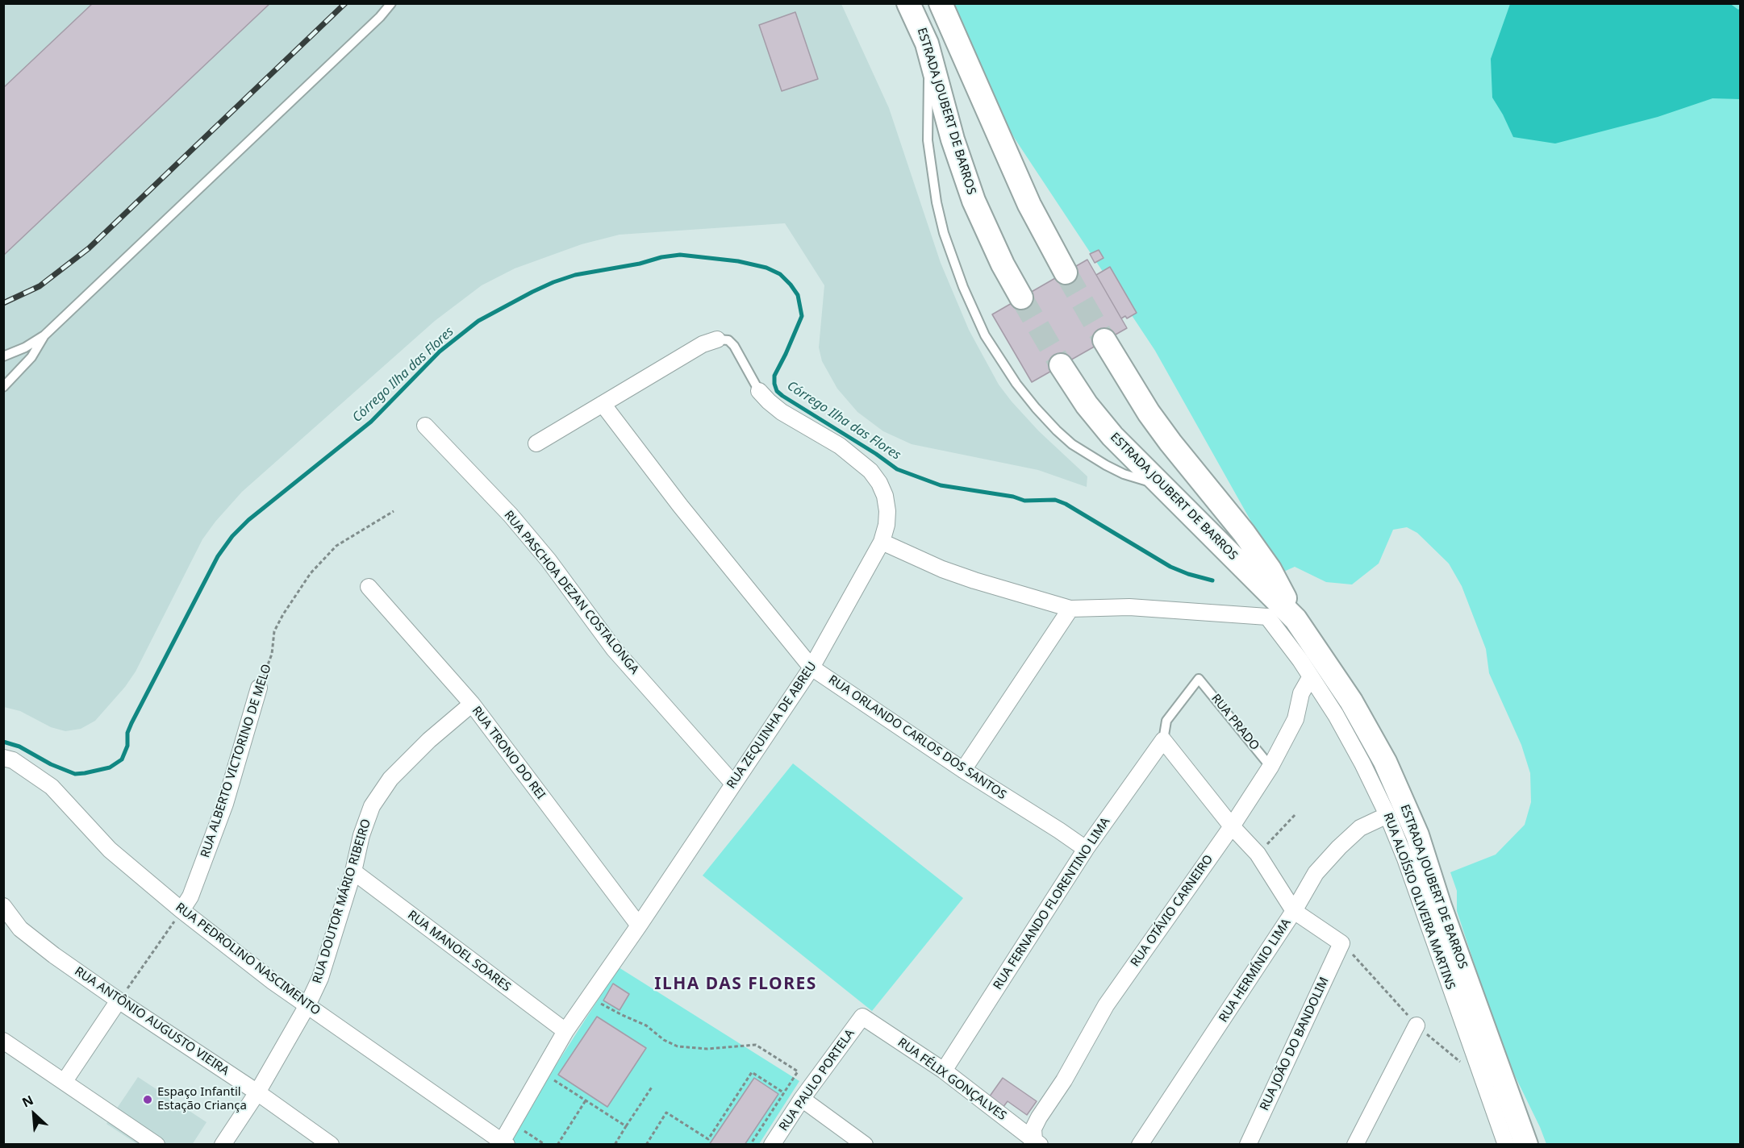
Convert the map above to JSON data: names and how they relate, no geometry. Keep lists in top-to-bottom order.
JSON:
{
  "streets": {
    "main road": ["ESTRADA JOUBERT DE BARROS"],
    "street": [
      "RUA PASCHOA DEZAN COSTALONGA",
      "RUA ZEQUINHA DE ABREU",
      "RUA ORLANDO CARLOS DOS SANTOS",
      "RUA TRONO DO REI",
      "RUA ALBERTO VICTORINO DE MELO",
      "RUA DOUTOR MÁRIO RIBEIRO",
      "RUA ALOÍSIO OLIVEIRA MARTINS",
      "RUA FERNANDO FLORENTINO LIMA",
      "RUA OTÁVIO CARNEIRO",
      "RUA MANOEL SOARES",
      "RUA PEDROLINO NASCIMENTO",
      "RUA HERMÍNIO LIMA",
      "RUA ANTÔNIO AUGUSTO VIEIRA",
      "RUA JOÃO DO BANDOLIM",
      "RUA FÉLIX GONÇALVES",
      "RUA PAULO PORTELA"
    ],
    "lane": ["RUA PRADO"]
  },
  "crossings": [
    ["RUA PASCHOA DEZAN COSTALONGA", "RUA ZEQUINHA DE ABREU"],
    ["RUA PRADO", "RUA FERNANDO FLORENTINO LIMA"],
    ["RUA PRADO", "RUA OTÁVIO CARNEIRO"],
    ["RUA ZEQUINHA DE ABREU", "RUA ORLANDO CARLOS DOS SANTOS"],
    ["RUA ZEQUINHA DE ABREU", "RUA TRONO DO REI"],
    ["RUA ZEQUINHA DE ABREU", "RUA ALOÍSIO OLIVEIRA MARTINS"],
    ["RUA ZEQUINHA DE ABREU", "RUA MANOEL SOARES"],
    ["RUA ZEQUINHA DE ABREU", "RUA PEDROLINO NASCIMENTO"],
    ["RUA ORLANDO CARLOS DOS SANTOS", "RUA FERNANDO FLORENTINO LIMA"],
    ["RUA TRONO DO REI", "RUA DOUTOR MÁRIO RIBEIRO"],
    ["RUA ALBERTO VICTORINO DE MELO", "RUA PEDROLINO NASCIMENTO"],
    ["RUA DOUTOR MÁRIO RIBEIRO", "RUA MANOEL SOARES"],
    ["RUA DOUTOR MÁRIO RIBEIRO", "RUA PEDROLINO NASCIMENTO"],
    ["RUA DOUTOR MÁRIO RIBEIRO", "RUA ANTÔNIO AUGUSTO VIEIRA"],
    ["RUA ALOÍSIO OLIVEIRA MARTINS", "RUA OTÁVIO CARNEIRO"],
    ["RUA ALOÍSIO OLIVEIRA MARTINS", "RUA HERMÍNIO LIMA"],
    ["RUA FERNANDO FLORENTINO LIMA", "RUA FÉLIX GONÇALVES"],
    ["RUA OTÁVIO CARNEIRO", "RUA FÉLIX GONÇALVES"],
    ["RUA HERMÍNIO LIMA", "RUA JOÃO DO BANDOLIM"],
    ["RUA FÉLIX GONÇALVES", "RUA PAULO PORTELA"]
  ],
  "districts": ["ILHA DAS FLORES"],
  "water": ["Córrego Ilha das Flores"],
  "places": ["Espaço Infantil Estação Criança"],
  "north": "top left"
}
